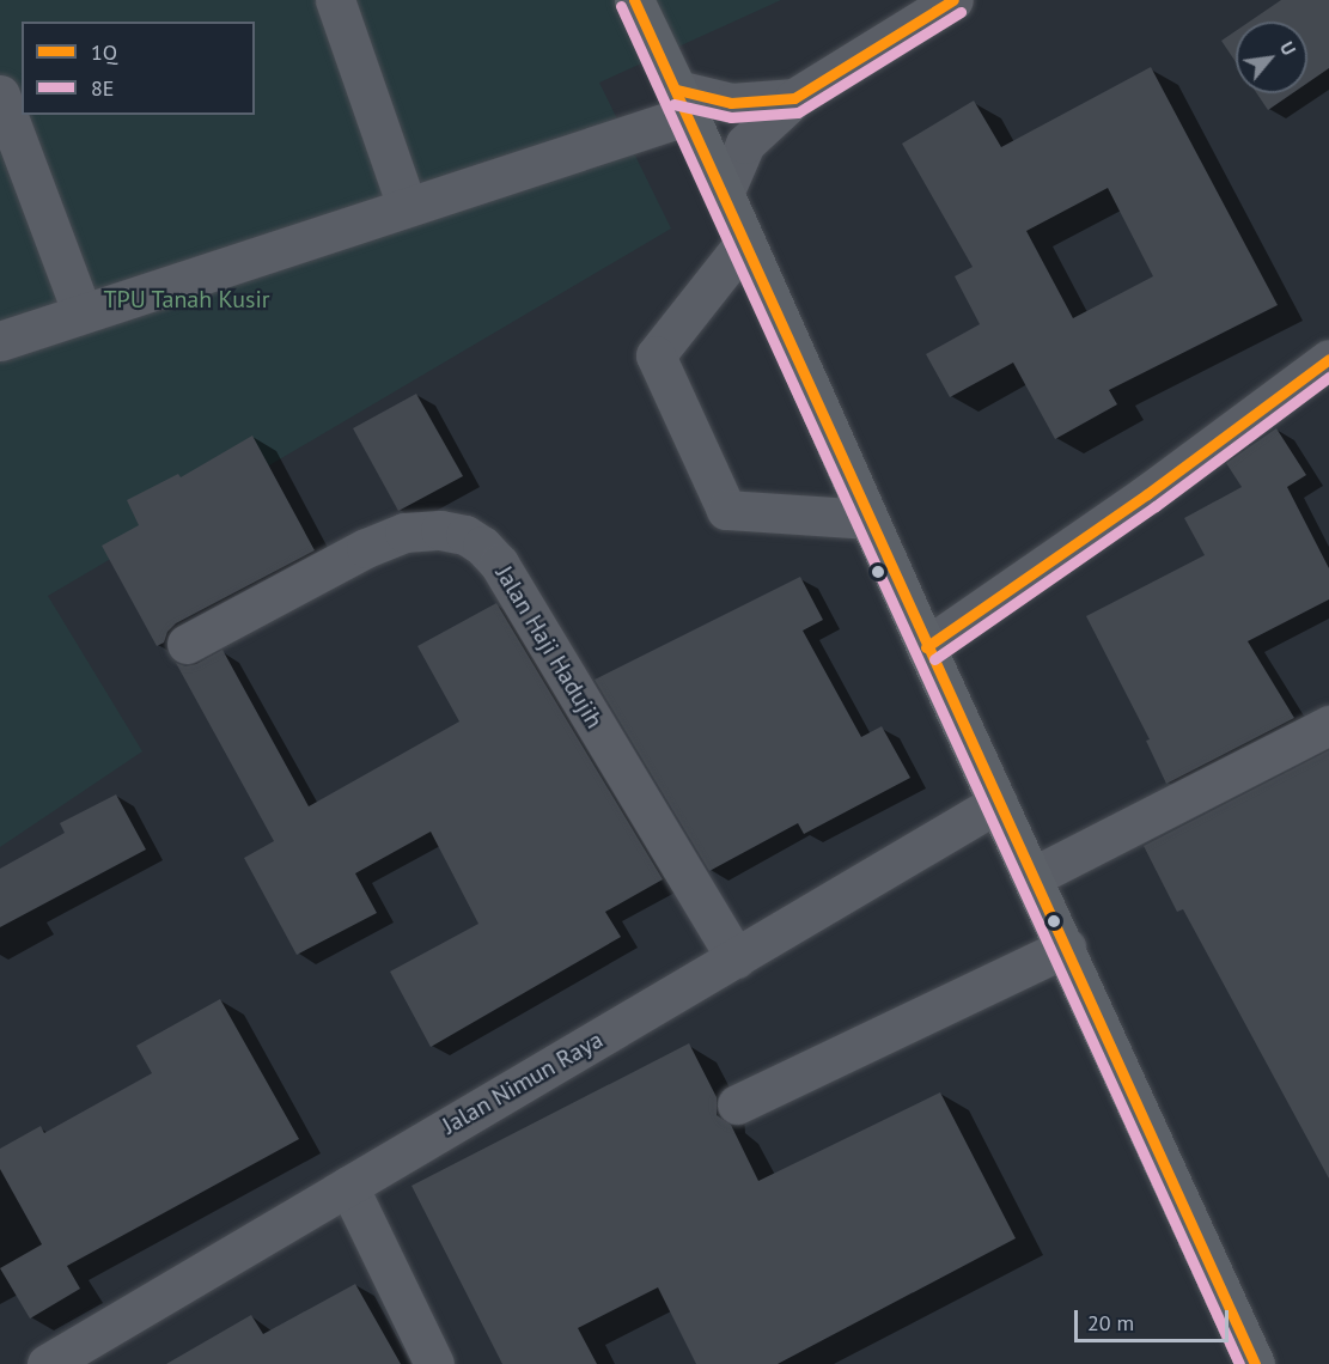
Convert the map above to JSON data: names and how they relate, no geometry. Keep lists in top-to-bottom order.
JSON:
{
  "streets": {
    "street": ["Jalan Haji Hadujih", "Jalan Nimun Raya"]
  },
  "crossings": [
    ["Jalan Haji Hadujih", "Jalan Nimun Raya"]
  ],
  "parks": ["TPU Tanah Kusir"],
  "lines": ["transit line 1Q", "transit line 8E"],
  "legend": ["1Q", "8E"],
  "scale_bar": "20 m",
  "north": "top right"
}
